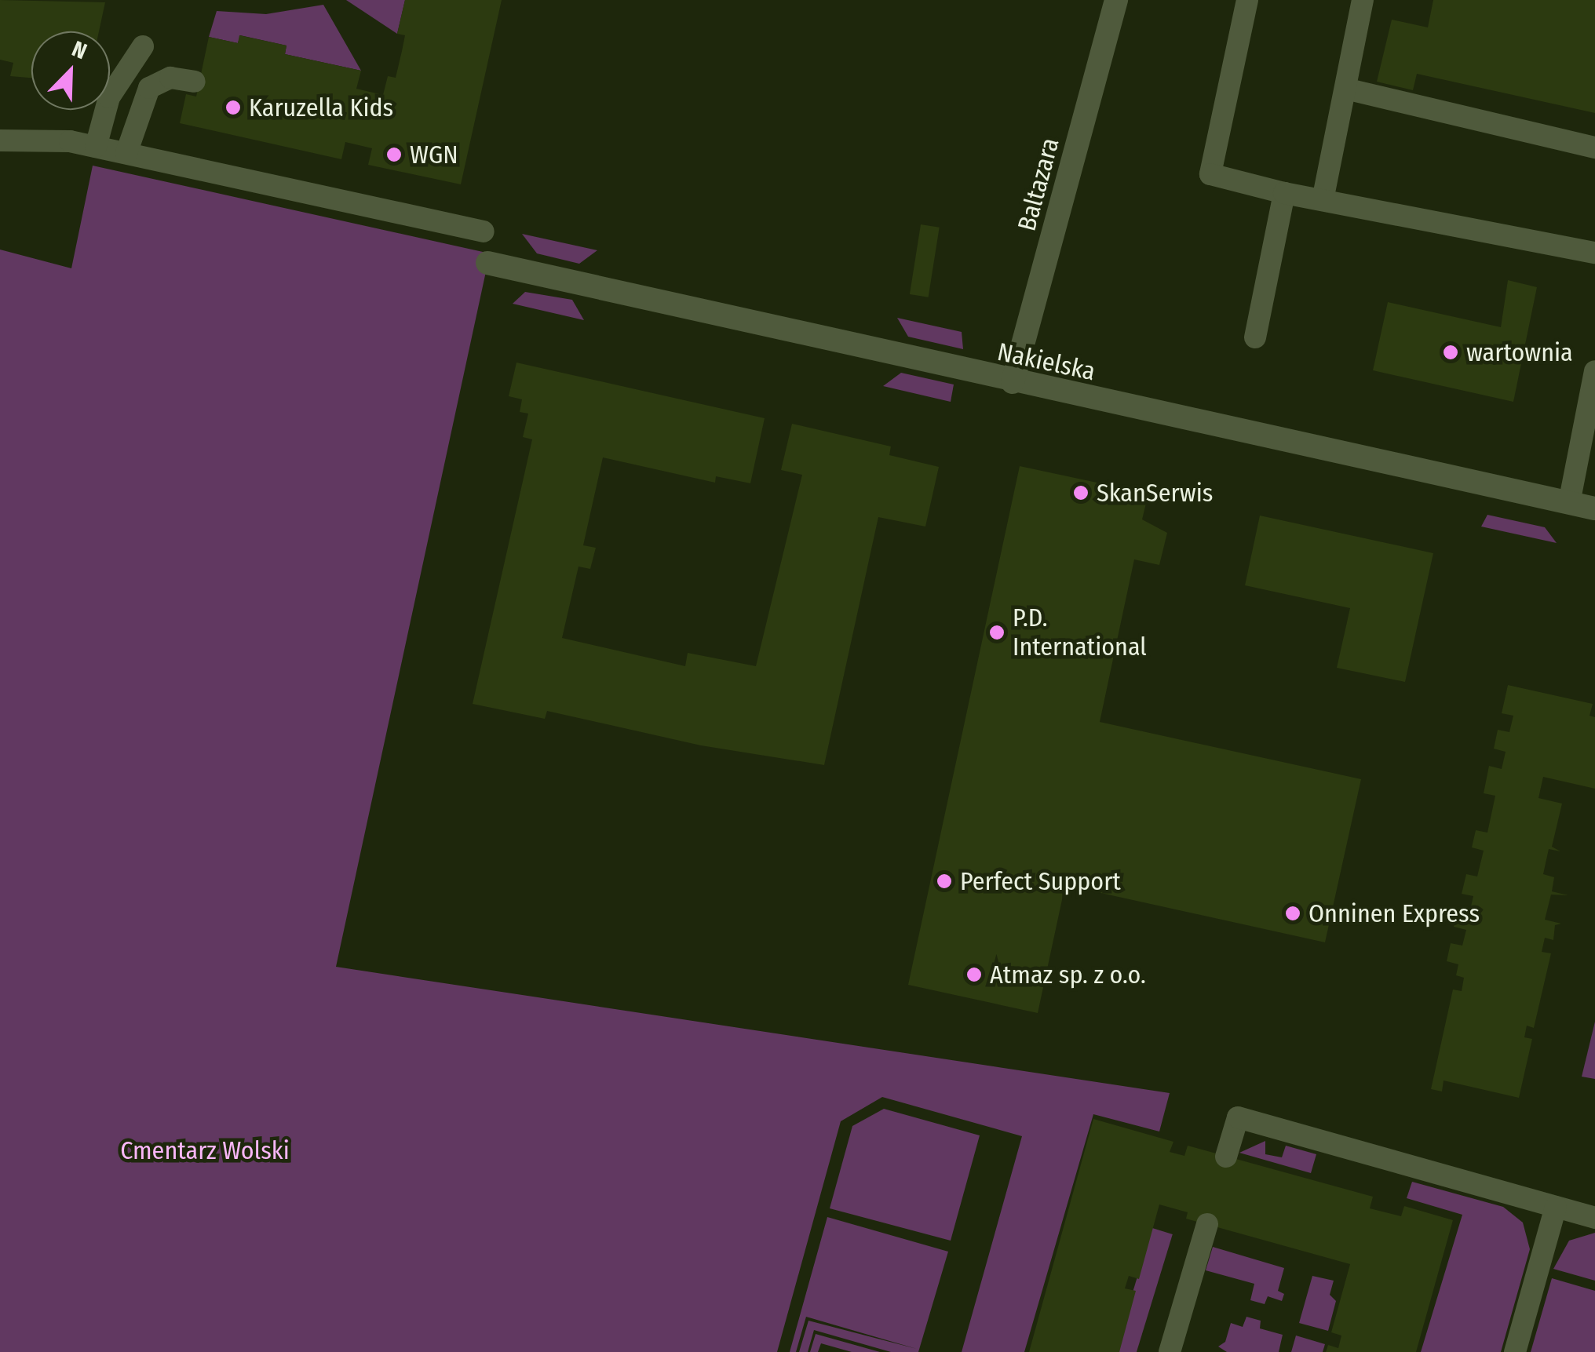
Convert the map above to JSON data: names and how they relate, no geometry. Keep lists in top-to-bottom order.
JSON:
{
  "streets": {
    "street": ["Baltazara", "Nakielska"]
  },
  "crossings": [
    ["Baltazara", "Nakielska"]
  ],
  "parks": ["Cmentarz Wolski"],
  "places": [
    "Karuzella Kids",
    "WGN",
    "wartownia",
    "SkanSerwis",
    "P.D. International",
    "Perfect Support",
    "Onninen Express",
    "Atmaz sp. z o.o."
  ],
  "north": "top right"
}
